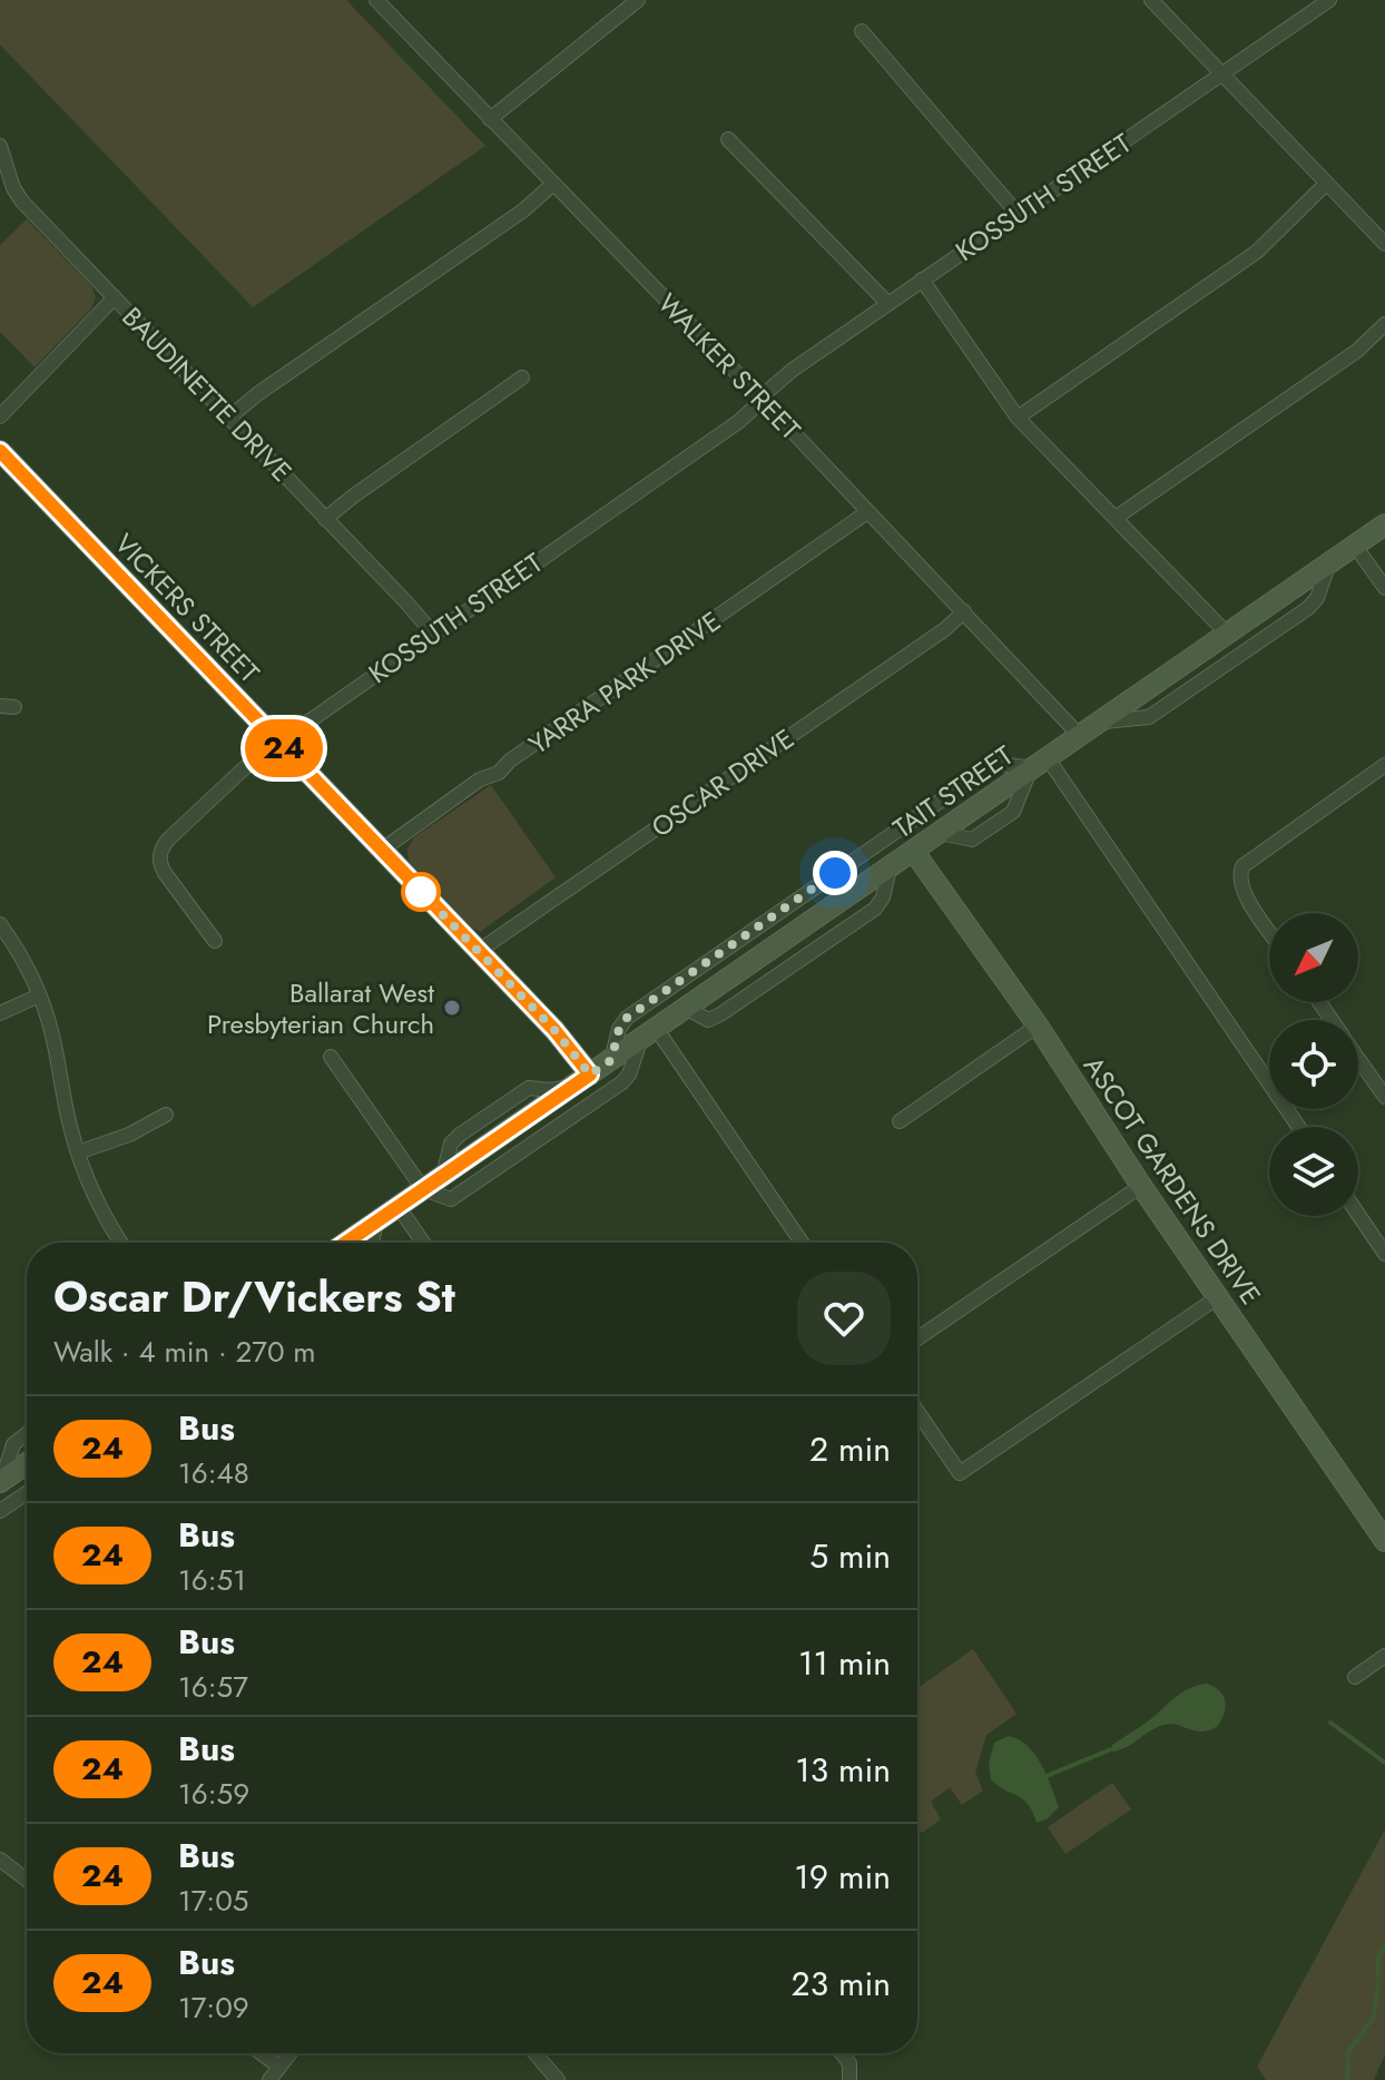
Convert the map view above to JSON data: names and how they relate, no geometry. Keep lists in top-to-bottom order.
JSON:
{
  "streets": {
    "street": [
      "KOSSUTH STREET",
      "WALKER STREET",
      "BAUDINETTE DRIVE",
      "VICKERS STREET",
      "YARRA PARK DRIVE",
      "OSCAR DRIVE",
      "TAIT STREET",
      "ASCOT GARDENS DRIVE"
    ]
  },
  "crossings": [
    ["KOSSUTH STREET", "WALKER STREET"],
    ["KOSSUTH STREET", "BAUDINETTE DRIVE"],
    ["KOSSUTH STREET", "VICKERS STREET"],
    ["WALKER STREET", "YARRA PARK DRIVE"],
    ["WALKER STREET", "OSCAR DRIVE"],
    ["WALKER STREET", "TAIT STREET"],
    ["VICKERS STREET", "YARRA PARK DRIVE"],
    ["VICKERS STREET", "OSCAR DRIVE"],
    ["VICKERS STREET", "TAIT STREET"],
    ["TAIT STREET", "ASCOT GARDENS DRIVE"]
  ],
  "places": ["Ballarat West Presbyterian Church"],
  "lines": ["bus line 24"],
  "north": "bottom left",
  "page": {
    "on_map": "24",
    "heading": ["Oscar Dr/Vickers St", "Walk · 4 min · 270 m"],
    "list": [
      {
        "mark": "24",
        "name": "Bus",
        "note": "16:48",
        "value": "2 min"
      },
      {
        "mark": "24",
        "name": "Bus",
        "note": "16:51",
        "value": "5 min"
      },
      {
        "mark": "24",
        "name": "Bus",
        "note": "16:57",
        "value": "11 min"
      },
      {
        "mark": "24",
        "name": "Bus",
        "note": "16:59",
        "value": "13 min"
      },
      {
        "mark": "24",
        "name": "Bus",
        "note": "17:05",
        "value": "19 min"
      },
      {
        "mark": "24",
        "name": "Bus",
        "note": "17:09",
        "value": "23 min"
      }
    ]
  }
}
